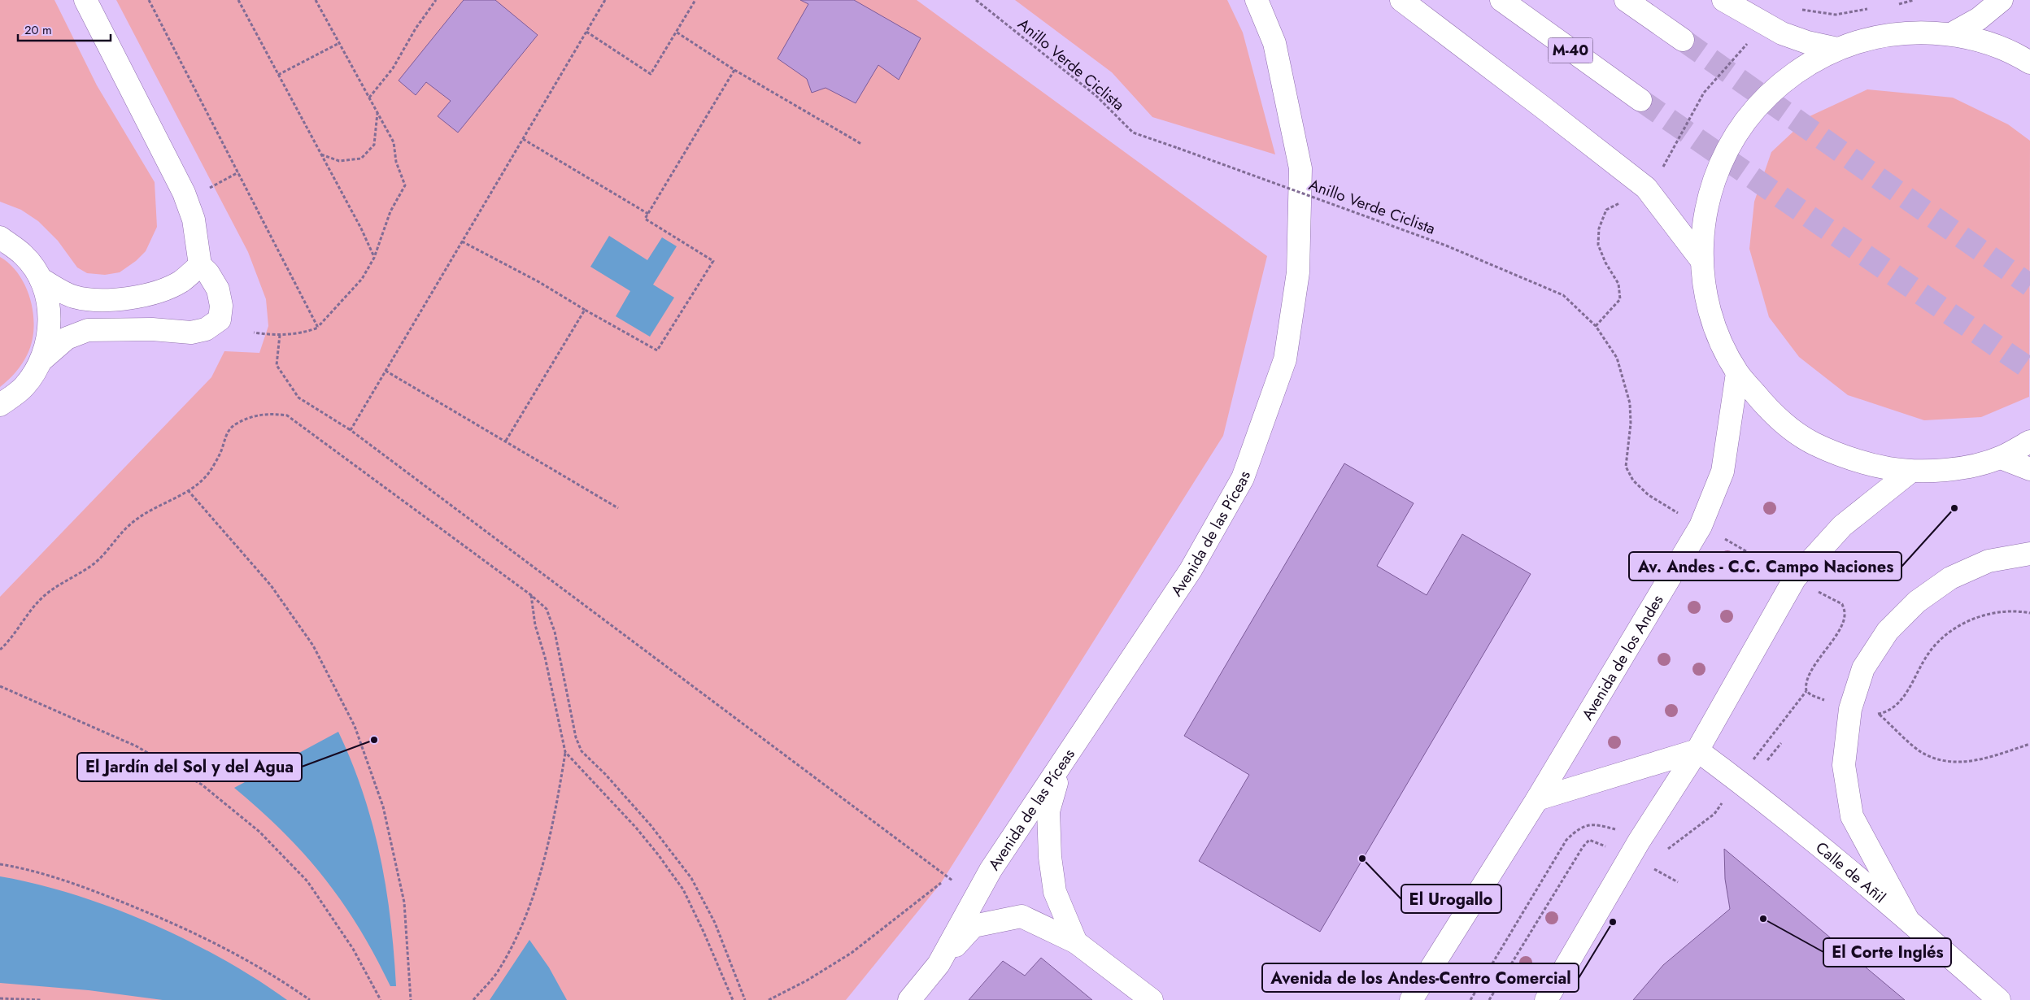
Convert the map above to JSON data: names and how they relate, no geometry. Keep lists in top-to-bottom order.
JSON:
{
  "streets": {
    "main road": [
      "M-40",
      "Avenida de las Píceas",
      "Avenida de los Andes",
      "Calle de Añil"
    ],
    "path": ["Anillo Verde Ciclista"]
  },
  "places": [
    "Av. Andes - C.C. Campo Naciones",
    "El Jardín del Sol y del Agua",
    "El Urogallo",
    "El Corte Inglés",
    "Avenida de los Andes-Centro Comercial"
  ],
  "scale_bar": "20 m"
}
